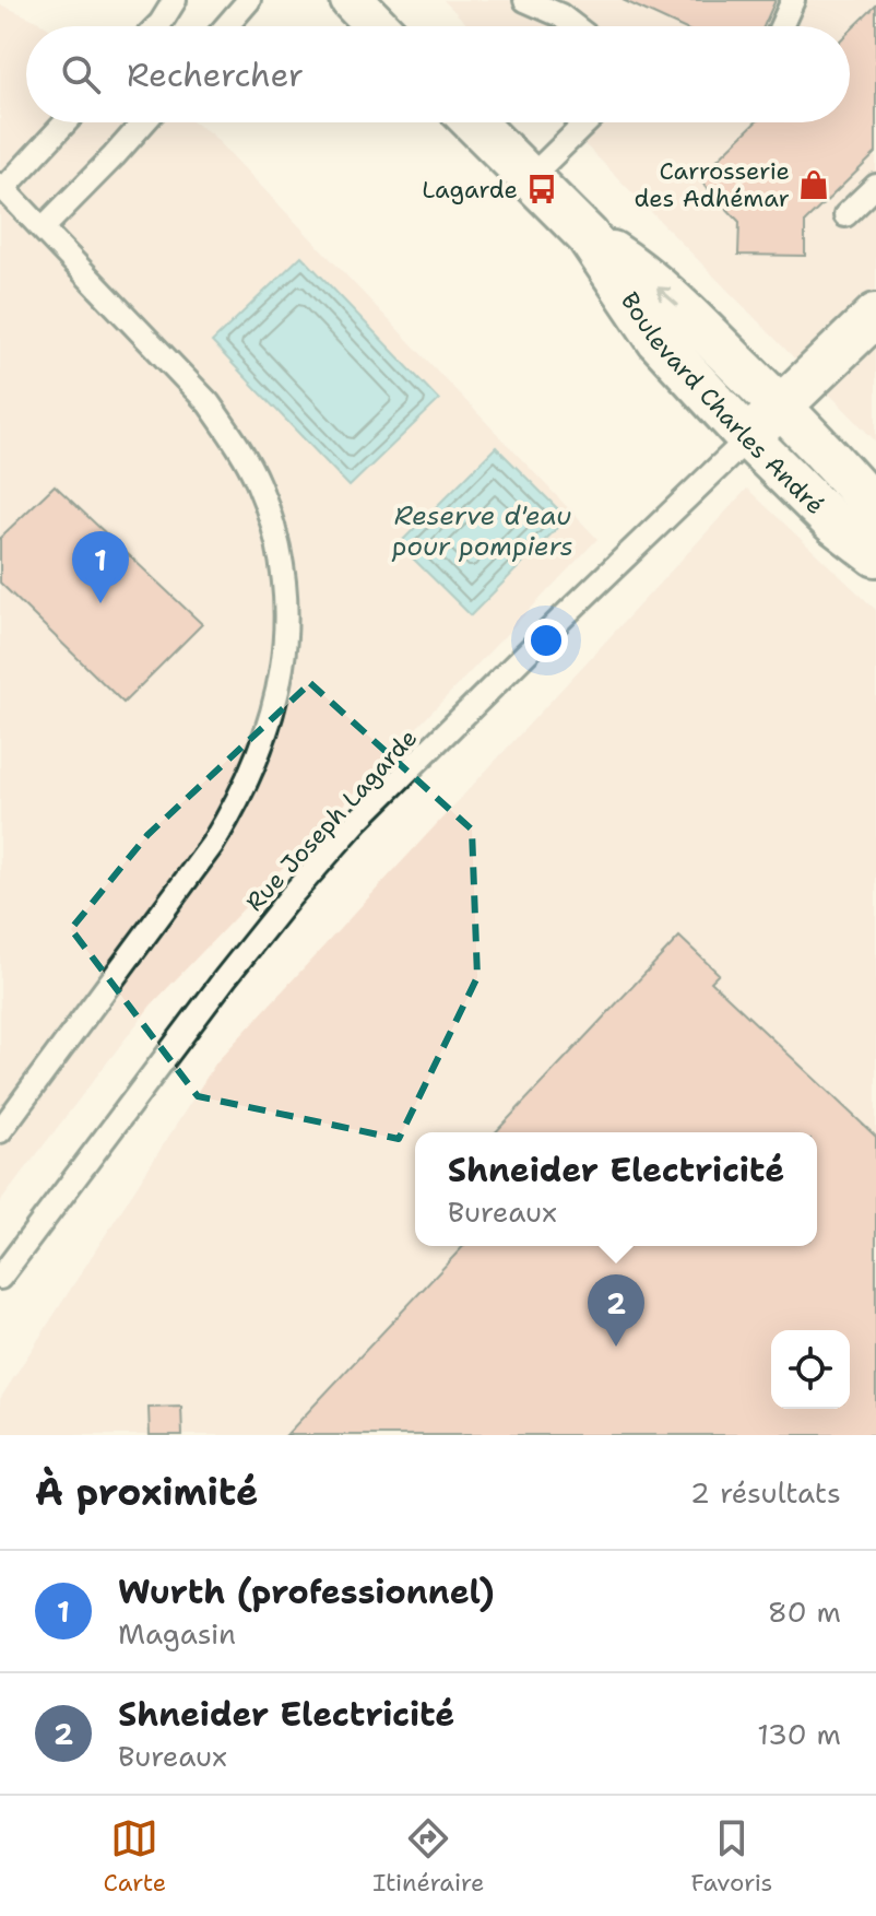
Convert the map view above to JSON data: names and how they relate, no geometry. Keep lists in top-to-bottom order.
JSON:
{
  "streets": {
    "street": ["Boulevard Charles André"],
    "lane": ["Rue Joseph Lagarde"]
  },
  "crossings": [
    ["Boulevard Charles André", "Rue Joseph Lagarde"]
  ],
  "water": ["Reserve d'eau pour pompiers"],
  "places": {
    "shop": ["Carrosserie des Adhémar"],
    "bus stop": ["Lagarde"]
  },
  "page": {
    "search": "Rechercher",
    "pins": ["1", "2"],
    "popup": ["Shneider Electricité", "Bureaux"],
    "heading": ["À proximité", "2 résultats"],
    "list": [
      {
        "mark": "1",
        "name": "Wurth (professionnel)",
        "note": "Magasin",
        "value": "80 m"
      },
      {
        "mark": "2",
        "name": "Shneider Electricité",
        "note": "Bureaux",
        "value": "130 m"
      }
    ],
    "nav": ["Carte", "Itinéraire", "Favoris"]
  }
}
